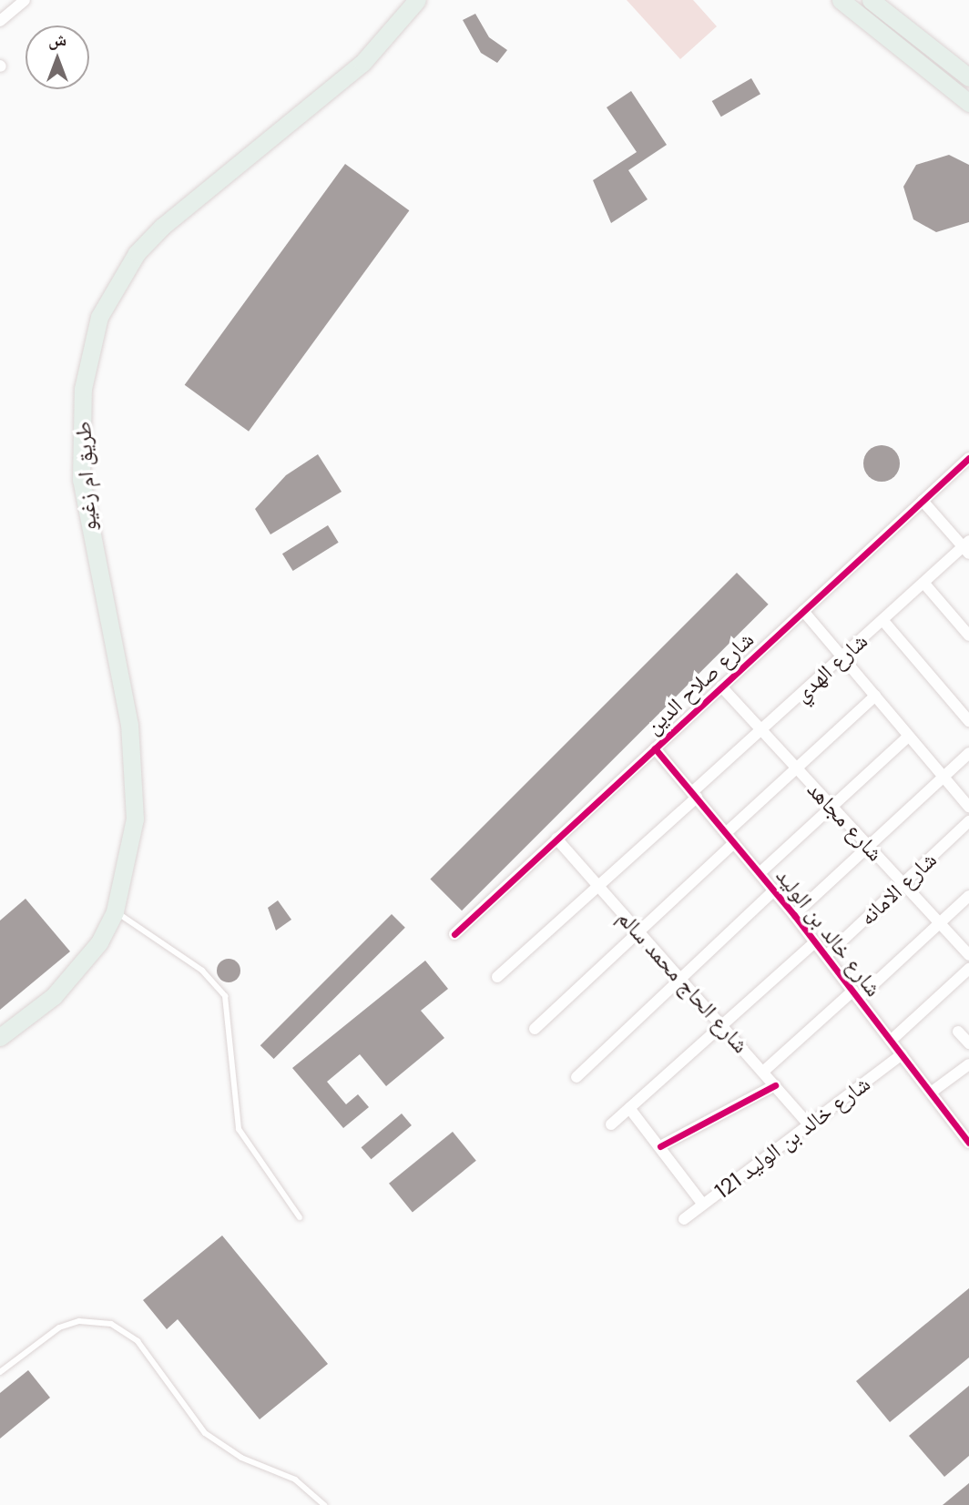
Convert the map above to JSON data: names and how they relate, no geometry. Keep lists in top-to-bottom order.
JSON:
{
  "streets": {
    "main road": ["طريق ام زغيو"],
    "street": [
      "شارع الهدي",
      "شارع صلاح الدين",
      "شارع مجاهد",
      "شارع الامانه",
      "شارع خالد بن الوليد",
      "شارع الحاج محمد سالم",
      "شارع خالد بن الوليد 121"
    ]
  },
  "crossings": [
    ["شارع الهدي", "شارع مجاهد"],
    ["شارع الهدي", "شارع خالد بن الوليد"],
    ["شارع الهدي", "شارع الحاج محمد سالم"],
    ["شارع صلاح الدين", "شارع مجاهد"],
    ["شارع صلاح الدين", "شارع خالد بن الوليد"],
    ["شارع صلاح الدين", "شارع الحاج محمد سالم"],
    ["شارع مجاهد", "شارع الامانه"],
    ["شارع الامانه", "شارع خالد بن الوليد"],
    ["شارع خالد بن الوليد", "شارع خالد بن الوليد 121"],
    ["شارع الحاج محمد سالم", "شارع خالد بن الوليد 121"]
  ],
  "north": "top"
}
